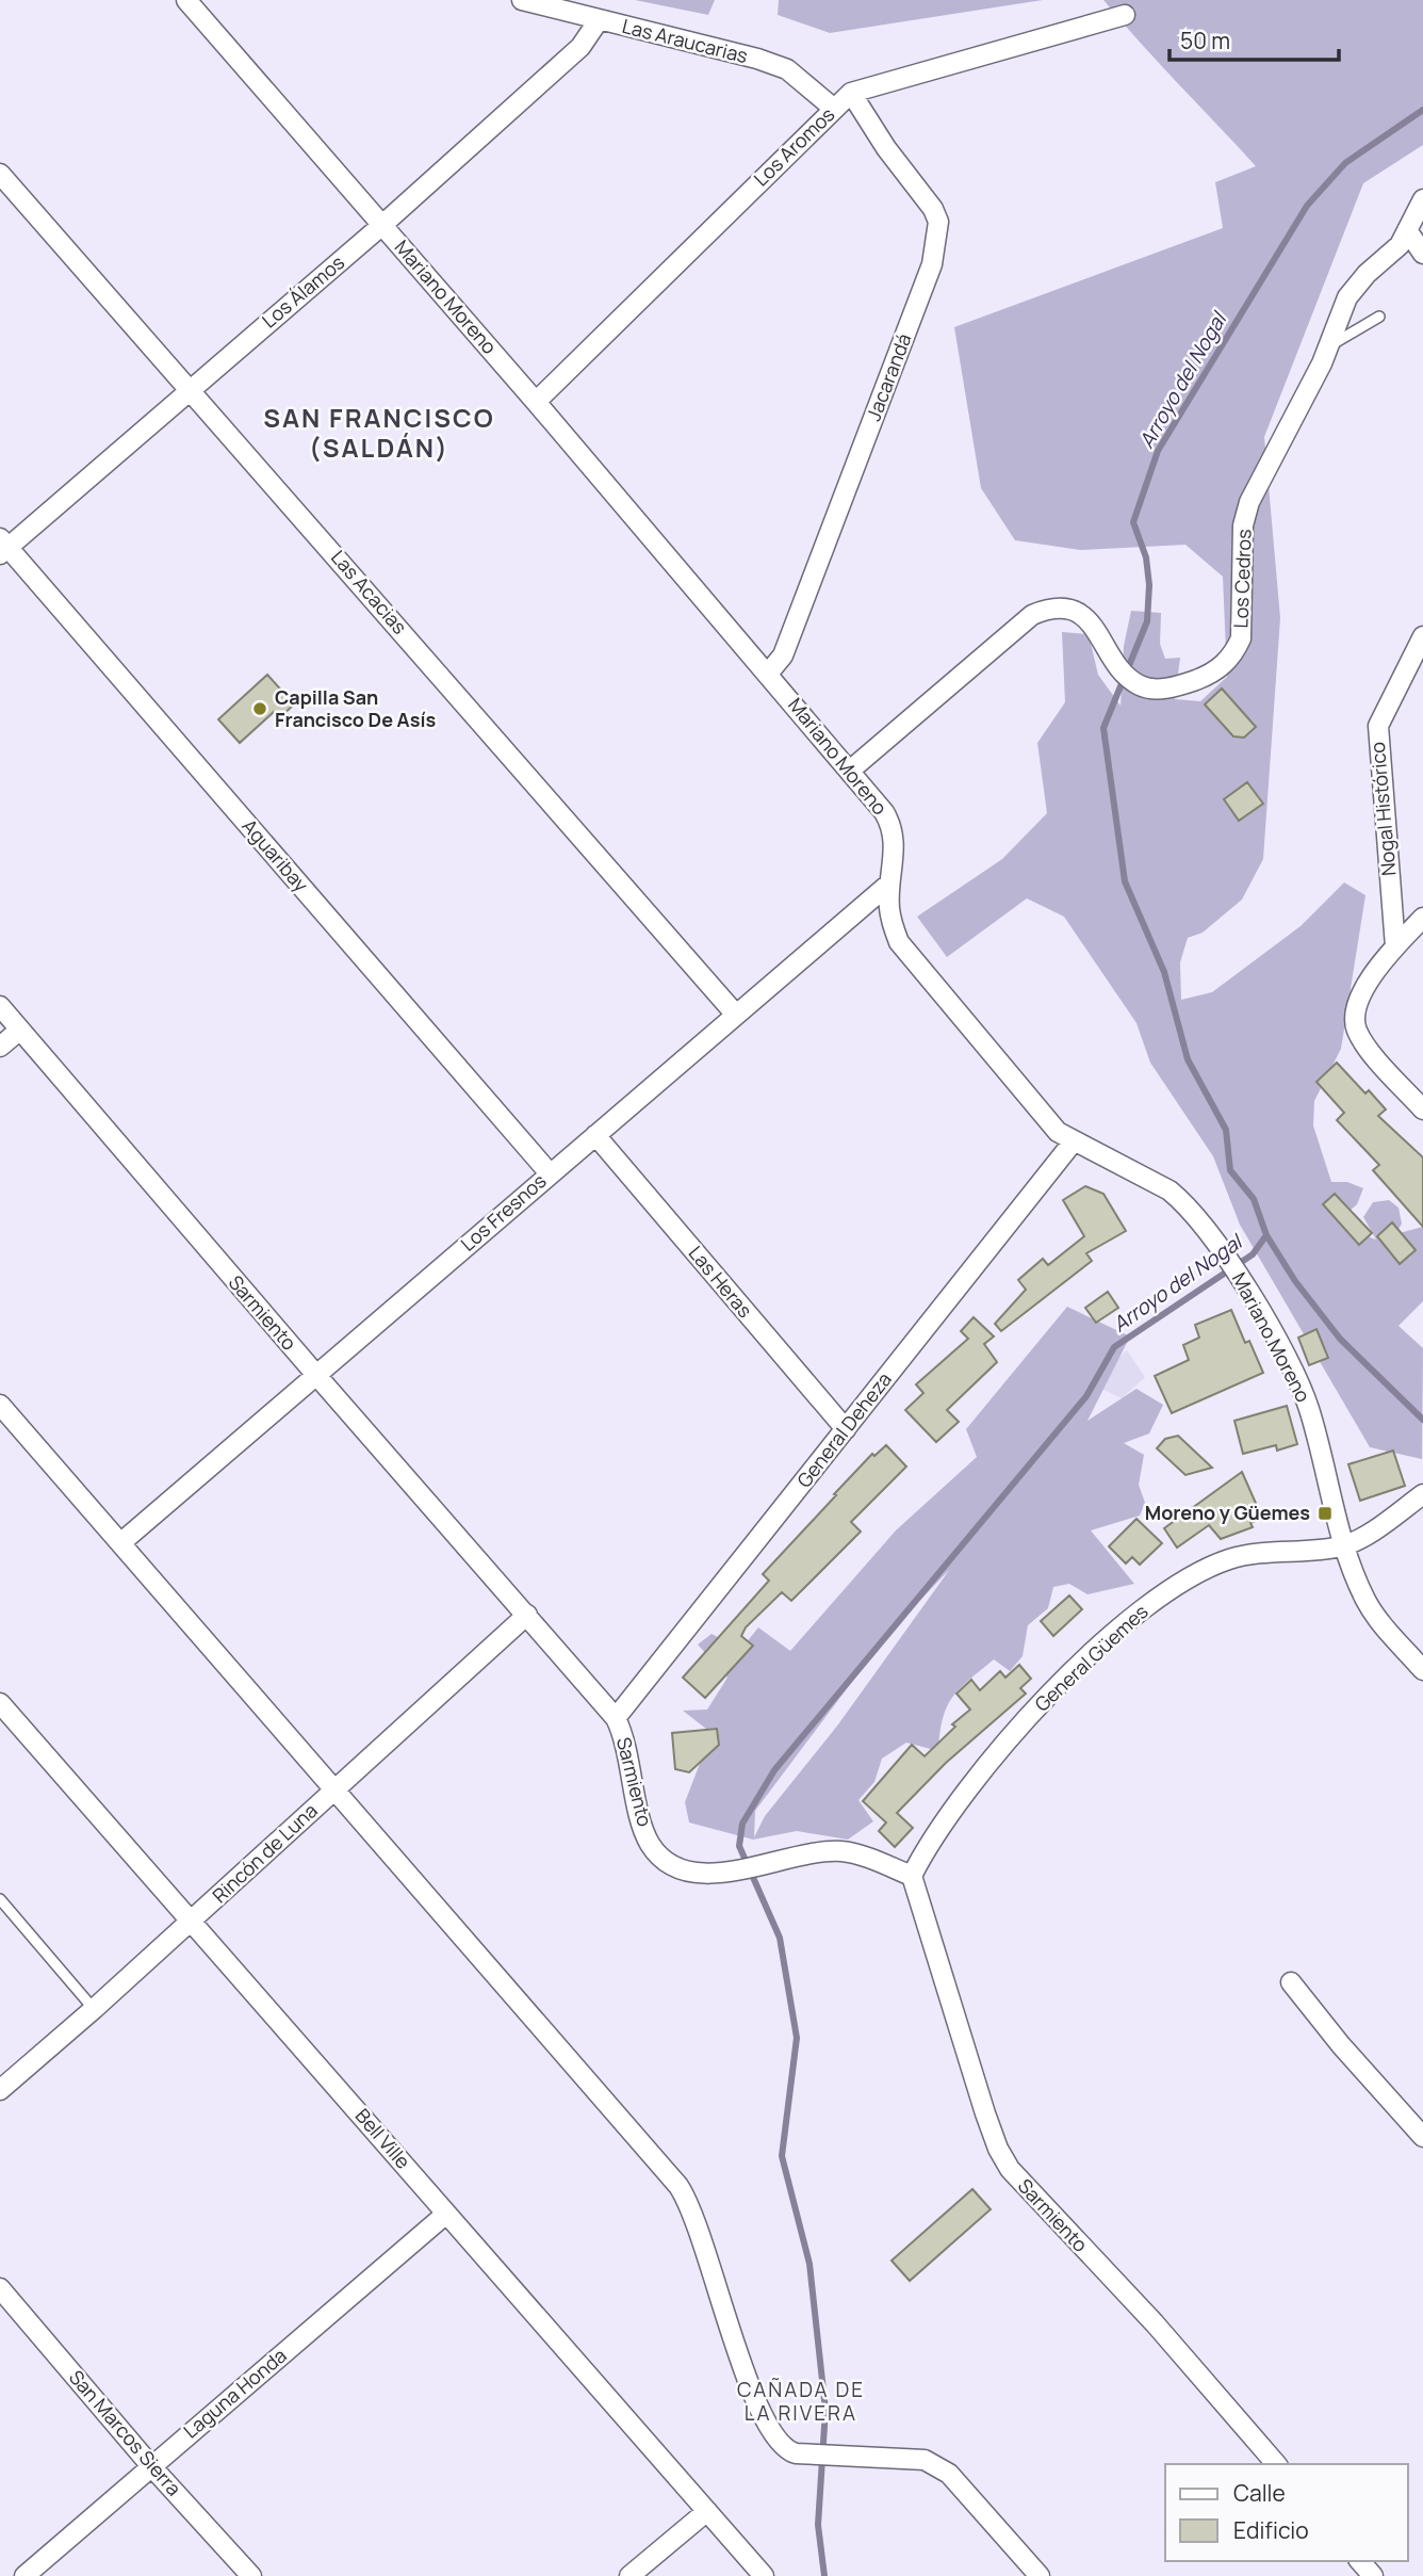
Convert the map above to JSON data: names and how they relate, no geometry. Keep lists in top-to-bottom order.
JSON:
{
  "streets": {
    "street": [
      "Las Araucarias",
      "Los Aromos",
      "Los Álamos",
      "Mariano Moreno",
      "Jacarandá",
      "Los Cedros",
      "Las Acacias",
      "Nogal Histórico",
      "Aguaribay",
      "Los Fresnos",
      "Las Heras",
      "Sarmiento",
      "General Deheza",
      "General Güemes",
      "Rincón de Luna",
      "Bell Ville",
      "Laguna Honda",
      "San Marcos Sierra"
    ]
  },
  "crossings": [
    ["Las Araucarias", "Los Aromos"],
    ["Las Araucarias", "Los Álamos"],
    ["Los Aromos", "Mariano Moreno"],
    ["Los Aromos", "Jacarandá"],
    ["Los Álamos", "Mariano Moreno"],
    ["Los Álamos", "Las Acacias"],
    ["Los Álamos", "Aguaribay"],
    ["Mariano Moreno", "Jacarandá"],
    ["Mariano Moreno", "Los Cedros"],
    ["Mariano Moreno", "Los Fresnos"],
    ["Mariano Moreno", "General Deheza"],
    ["Mariano Moreno", "General Güemes"],
    ["Las Acacias", "Los Fresnos"],
    ["Aguaribay", "Los Fresnos"],
    ["Los Fresnos", "Las Heras"],
    ["Los Fresnos", "Sarmiento"],
    ["Las Heras", "General Deheza"],
    ["Sarmiento", "General Deheza"],
    ["Sarmiento", "General Güemes"],
    ["Sarmiento", "Rincón de Luna"],
    ["Rincón de Luna", "Bell Ville"],
    ["Bell Ville", "Laguna Honda"],
    ["Laguna Honda", "San Marcos Sierra"]
  ],
  "districts": ["SAN FRANCISCO (SALDÁN)", "CAÑADA DE LA RIVERA"],
  "water": ["Arroyo del Nogal"],
  "places": {
    "other": ["Capilla San Francisco De Asís"],
    "transit": ["Moreno y Güemes"]
  },
  "legend": ["Calle", "Edificio"],
  "scale_bar": "50 m"
}
